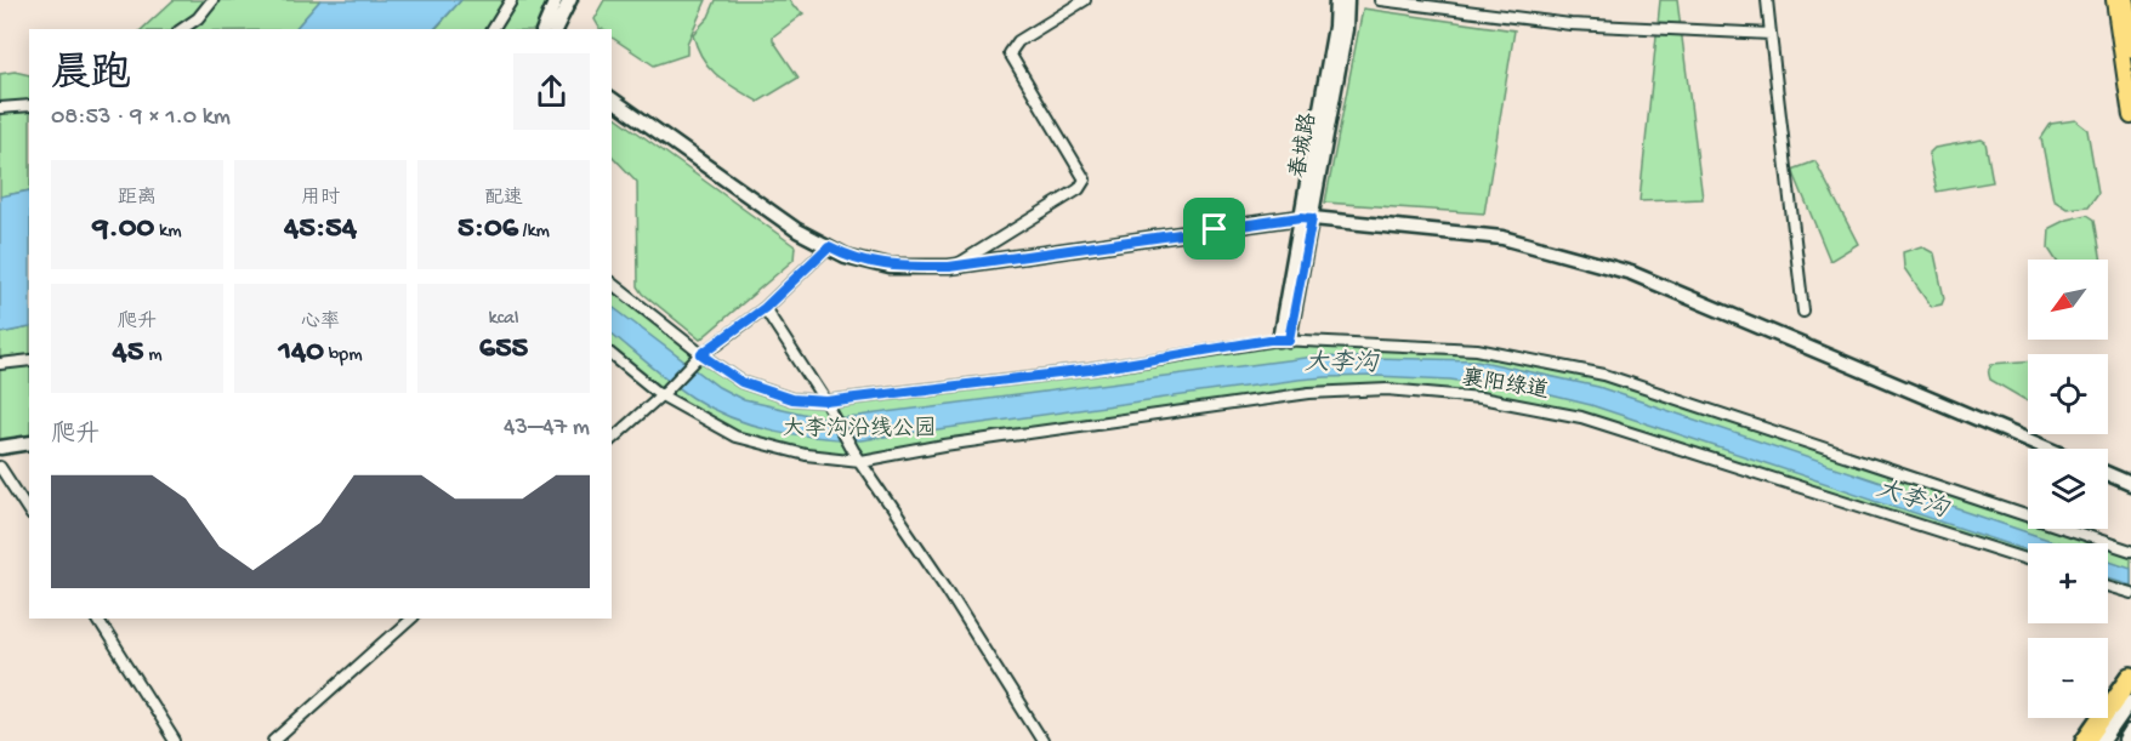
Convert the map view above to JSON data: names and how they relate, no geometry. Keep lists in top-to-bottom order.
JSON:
{
  "streets": {
    "street": ["春城路", "襄阳绿道"]
  },
  "water": ["大李沟"],
  "parks": ["大李沟沿线公园"],
  "north": "bottom left",
  "page": {
    "heading": ["晨跑", "08:53 · 9 × 1.0 km"],
    "stats": [
      ["距离", "9.00 km"],
      ["用时", "45:54"],
      ["配速", "5:06 /km"],
      ["爬升", "45 m"],
      ["心率", "140 bpm"],
      ["kcal", "655"]
    ],
    "map_buttons": ["+", "−"],
    "chart": ["爬升", "43–47 m"]
  }
}
